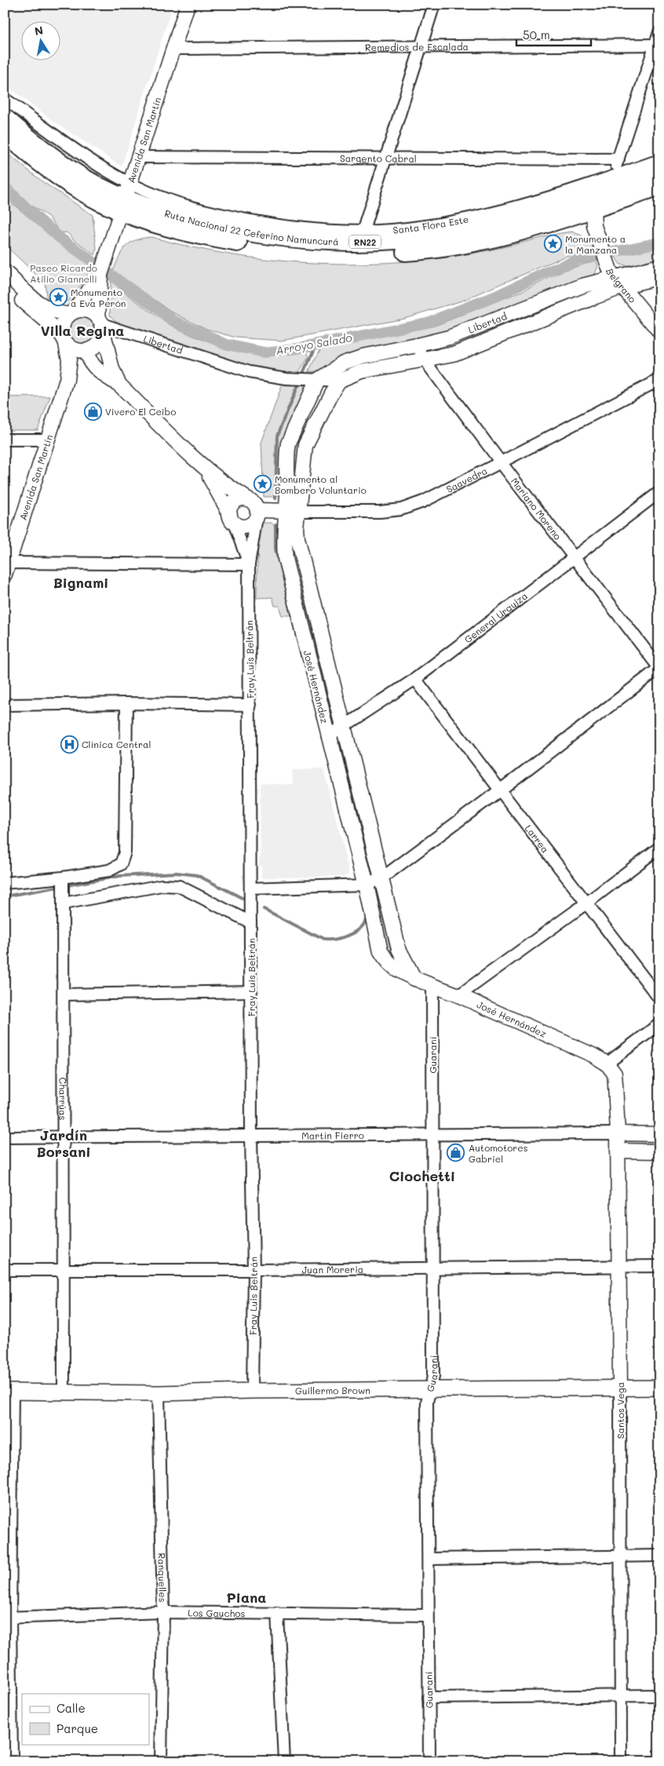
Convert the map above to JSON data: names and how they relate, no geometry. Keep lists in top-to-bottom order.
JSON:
{
  "streets": {
    "highway": ["Ruta Nacional 22 Ceferino Namuncurá", "RN22"],
    "main road": ["Guillermo Brown"],
    "street": [
      "Remedios de Escalada",
      "Avenida San Martín",
      "Sargento Cabral",
      "Santa Flora Este",
      "Belgrano",
      "Libertad",
      "Saavedra",
      "Mariano Moreno",
      "General Urquiza",
      "Fray Luis Beltrán",
      "José Hernández",
      "Larrea",
      "Guaraní",
      "Charrúas",
      "Martín Fierro",
      "Juan Moreria",
      "Santos Vega",
      "Ranquelles",
      "Los Gauchos"
    ]
  },
  "crossings": [
    ["Remedios de Escalada", "Avenida San Martín"],
    ["Avenida San Martín", "Sargento Cabral"],
    ["Avenida San Martín", "Santa Flora Este"],
    ["Avenida San Martín", "Ruta Nacional 22 Ceferino Namuncurá"],
    ["Avenida San Martín", "Libertad"],
    ["Avenida San Martín", "Fray Luis Beltrán"],
    ["Santa Flora Este", "Ruta Nacional 22 Ceferino Namuncurá"],
    ["Ruta Nacional 22 Ceferino Namuncurá", "Belgrano"],
    ["Belgrano", "Libertad"],
    ["Libertad", "Mariano Moreno"],
    ["Libertad", "Fray Luis Beltrán"],
    ["Libertad", "José Hernández"],
    ["Saavedra", "Mariano Moreno"],
    ["Saavedra", "Fray Luis Beltrán"],
    ["Saavedra", "José Hernández"],
    ["Mariano Moreno", "General Urquiza"],
    ["General Urquiza", "José Hernández"],
    ["General Urquiza", "Larrea"],
    ["Fray Luis Beltrán", "Martín Fierro"],
    ["Fray Luis Beltrán", "Juan Moreria"],
    ["Fray Luis Beltrán", "Guillermo Brown"],
    ["José Hernández", "Guaraní"],
    ["José Hernández", "Santos Vega"],
    ["Guaraní", "Martín Fierro"],
    ["Guaraní", "Juan Moreria"],
    ["Guaraní", "Guillermo Brown"],
    ["Guaraní", "Los Gauchos"],
    ["Charrúas", "Martín Fierro"],
    ["Charrúas", "Juan Moreria"],
    ["Charrúas", "Guillermo Brown"],
    ["Martín Fierro", "Santos Vega"],
    ["Juan Moreria", "Santos Vega"],
    ["Guillermo Brown", "Santos Vega"],
    ["Guillermo Brown", "Ranquelles"],
    ["Ranquelles", "Los Gauchos"]
  ],
  "districts": [
    "Villa Regina",
    "Bignami",
    "Jardín Borsani",
    "Ciochetti",
    "Piana"
  ],
  "water": ["Arroyo Salado"],
  "parks": ["Paseo Ricardo Atilio Giannelli"],
  "places": {
    "place": ["Monumento a la Manzana", "Monumento a Eva Perón", "Monumento al Bombero Voluntario"],
    "shop": ["Vivero El Ceibo", "Automotores Gabriel"],
    "hospital": ["Clínica Central"]
  },
  "legend": ["Calle", "Parque"],
  "scale_bar": "50 m",
  "north": "top"
}
